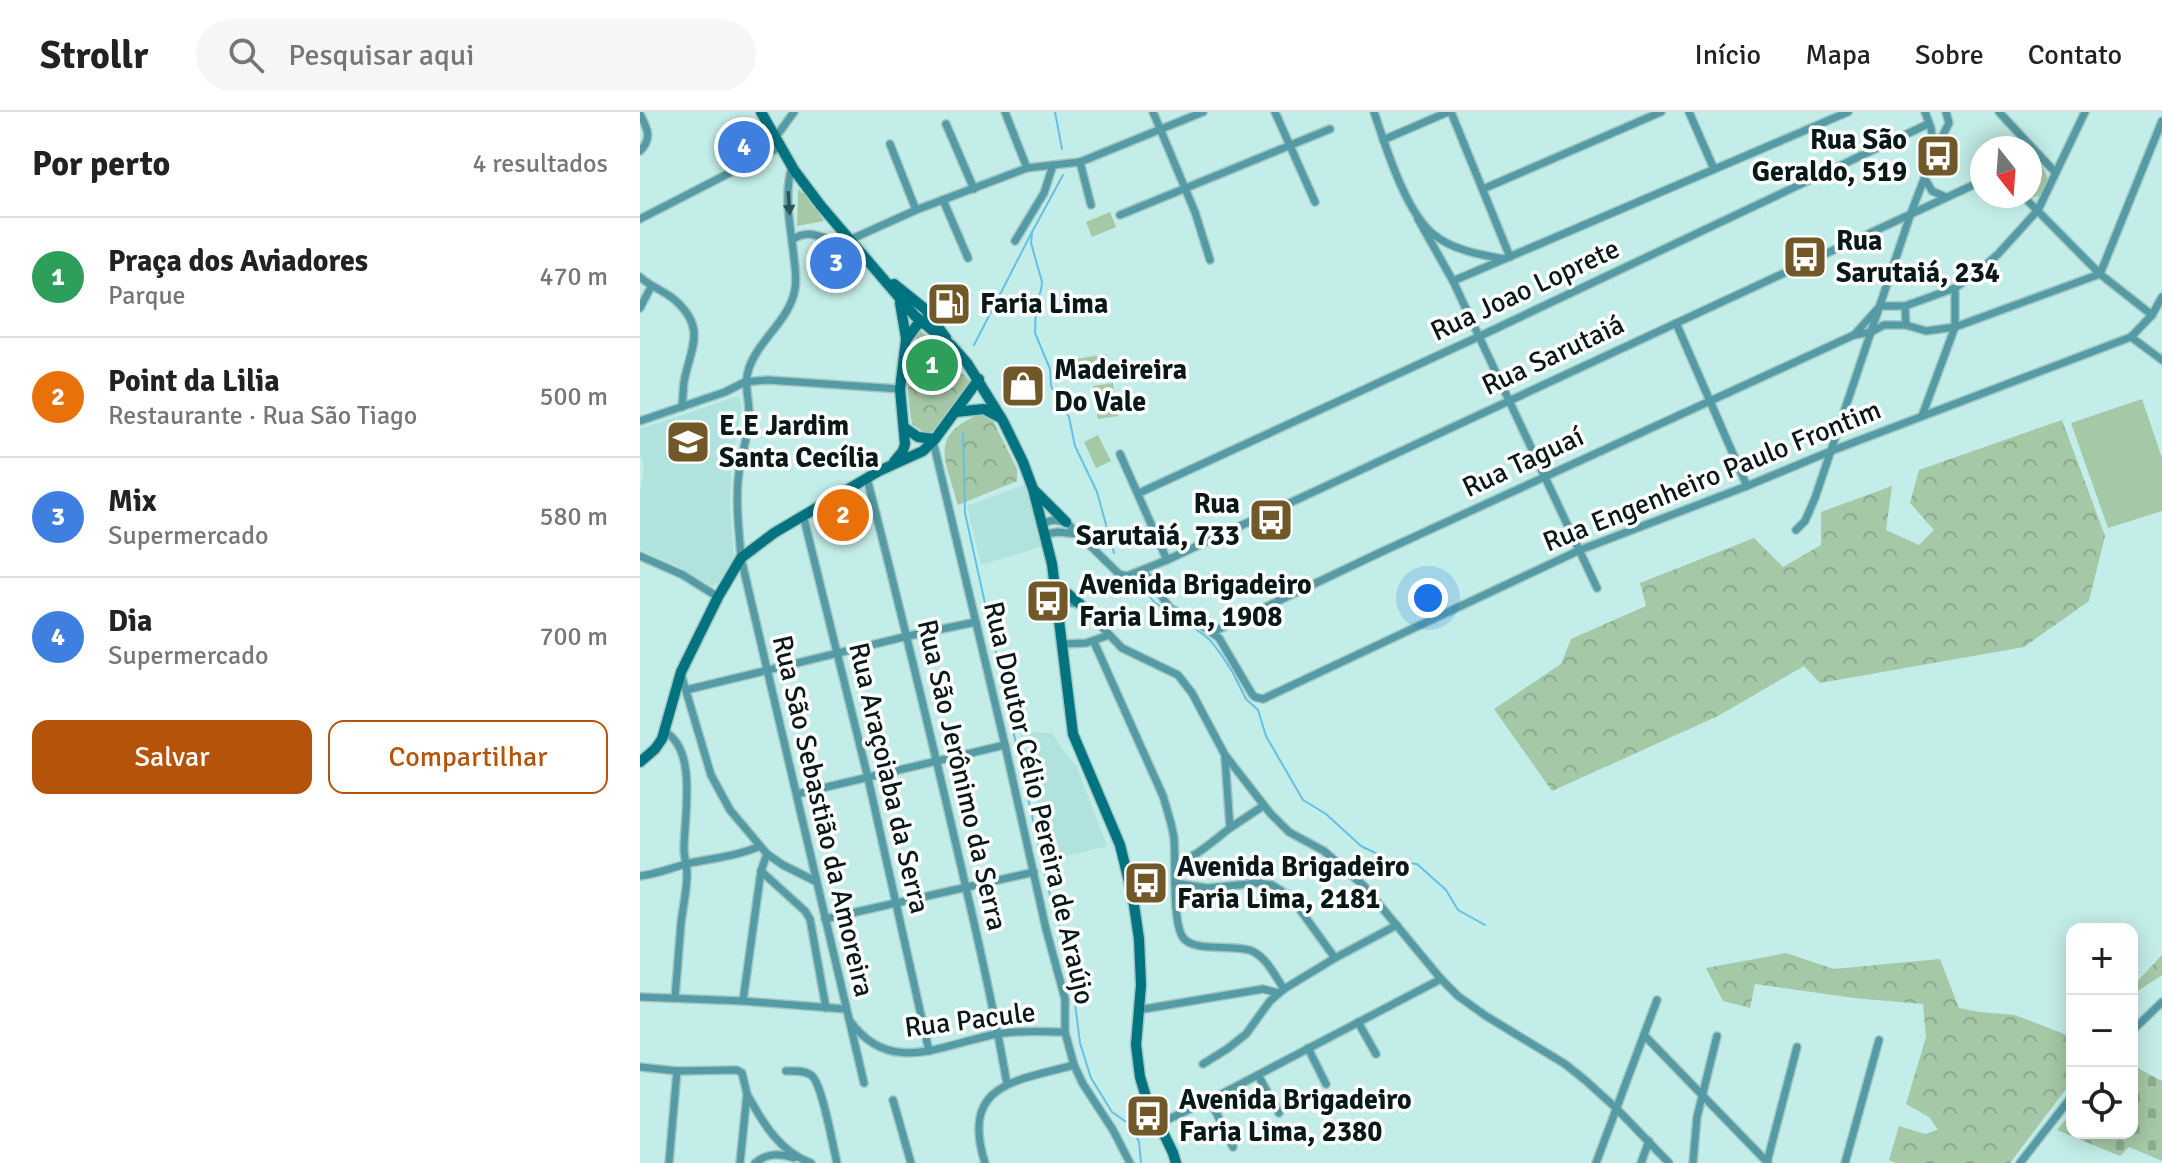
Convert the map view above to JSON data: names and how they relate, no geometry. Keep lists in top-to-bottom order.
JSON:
{
  "streets": {
    "street": [
      "Rua Joao Loprete",
      "Rua Sarutaiá",
      "Rua Taguaí",
      "Rua Engenheiro Paulo Frontim",
      "Rua São Jerônimo da Serra",
      "Rua Araçoiaba da Serra",
      "Rua Doutor Célio Pereira de Araújo",
      "Rua São Sebastião da Amoreira",
      "Rua Pacule"
    ]
  },
  "crossings": [
    ["Rua Taguaí", "Rua Engenheiro Paulo Frontim"],
    ["Rua São Jerônimo da Serra", "Rua Pacule"],
    ["Rua Araçoiaba da Serra", "Rua Pacule"],
    ["Rua Doutor Célio Pereira de Araújo", "Rua Pacule"],
    ["Rua São Sebastião da Amoreira", "Rua Pacule"]
  ],
  "places": {
    "bus stop": [
      "Rua São Geraldo, 519",
      "Rua Sarutaiá, 234",
      "Rua Sarutaiá, 733",
      "Avenida Brigadeiro Faria Lima, 1908",
      "Avenida Brigadeiro Faria Lima, 2181",
      "Avenida Brigadeiro Faria Lima, 2380"
    ],
    "fuel station": ["Faria Lima"],
    "shop": ["Madeireira Do Vale"],
    "school or university": ["E.E Jardim Santa Cecília"]
  },
  "north": "bottom",
  "page": {
    "header": "Strollr",
    "search": "Pesquisar aqui",
    "nav": [
      "Início",
      "Mapa",
      "Sobre",
      "Contato"
    ],
    "heading": ["Por perto", "4 resultados"],
    "pins": [
      "4",
      "3",
      "1",
      "2"
    ],
    "list": [
      {
        "mark": "1",
        "name": "Praça dos Aviadores",
        "note": "Parque",
        "value": "470 m"
      },
      {
        "mark": "2",
        "name": "Point da Lilia",
        "note": "Restaurante · Rua São Tiago",
        "value": "500 m"
      },
      {
        "mark": "3",
        "name": "Mix",
        "note": "Supermercado",
        "value": "580 m"
      },
      {
        "mark": "4",
        "name": "Dia",
        "note": "Supermercado",
        "value": "700 m"
      }
    ],
    "buttons": ["Salvar", "Compartilhar"],
    "map_buttons": ["+", "−"]
  }
}
